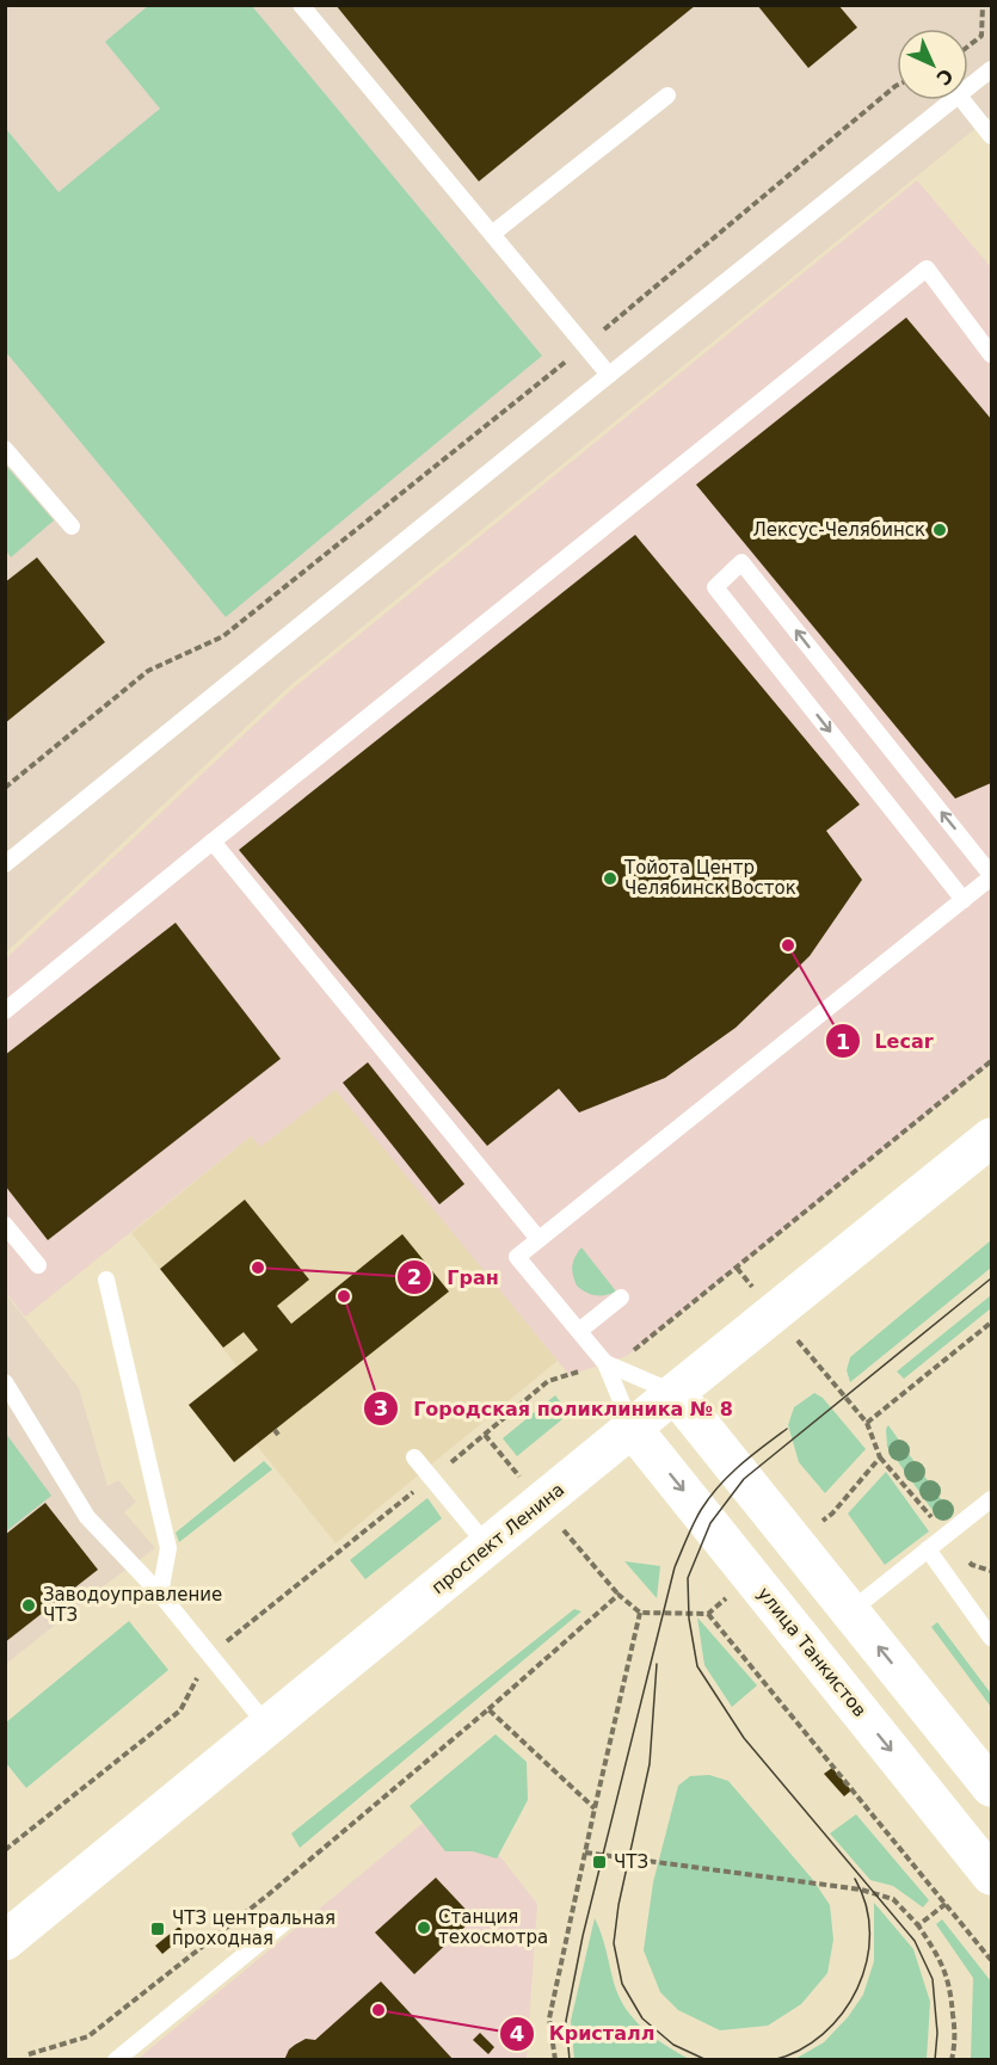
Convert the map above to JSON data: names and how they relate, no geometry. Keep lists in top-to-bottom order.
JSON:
{
  "streets": {
    "main road": ["проспект Ленина", "улица Танкистов"]
  },
  "crossings": [
    ["проспект Ленина", "улица Танкистов"]
  ],
  "places": {
    "other": [
      "Лексус-Челябинск",
      "Тойота Центр Челябинск Восток",
      "Lecar",
      "Гран",
      "Городская поликлиника № 8",
      "Заводоуправление ЧТЗ",
      "Станция техосмотра",
      "Кристалл"
    ],
    "transit": ["ЧТЗ", "ЧТЗ центральная проходная"]
  },
  "north": "bottom right"
}
